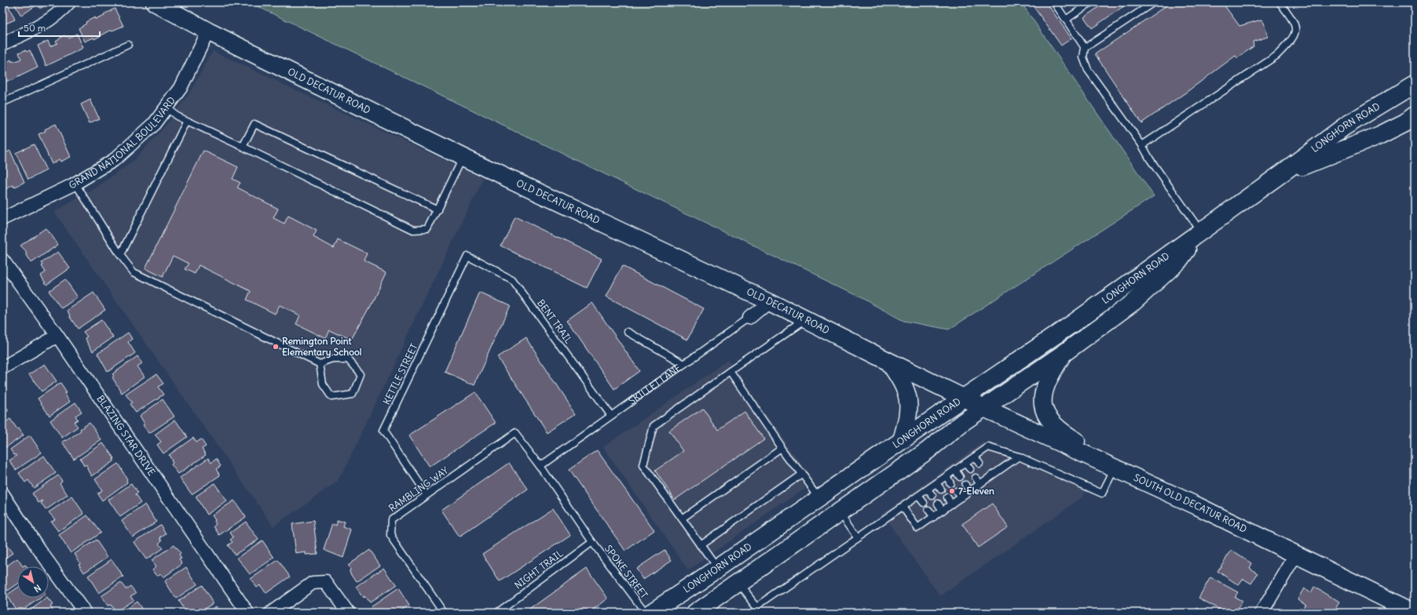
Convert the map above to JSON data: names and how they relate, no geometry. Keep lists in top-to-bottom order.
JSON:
{
  "streets": {
    "main road": ["OLD DECATUR ROAD", "LONGHORN ROAD", "SOUTH OLD DECATUR ROAD"],
    "street": ["GRAND NATIONAL BOULEVARD", "SKILLET LANE", "BLAZING STAR DRIVE"],
    "lane": [
      "BENT TRAIL",
      "KETTLE STREET",
      "RAMBLING WAY",
      "NIGHT TRAIL",
      "SPOKE STREET"
    ]
  },
  "crossings": [
    ["OLD DECATUR ROAD", "LONGHORN ROAD"],
    ["OLD DECATUR ROAD", "GRAND NATIONAL BOULEVARD"],
    ["OLD DECATUR ROAD", "SKILLET LANE"],
    ["OLD DECATUR ROAD", "SOUTH OLD DECATUR ROAD"],
    ["LONGHORN ROAD", "SOUTH OLD DECATUR ROAD"],
    ["BENT TRAIL", "KETTLE STREET"],
    ["BENT TRAIL", "SKILLET LANE"],
    ["KETTLE STREET", "RAMBLING WAY"],
    ["SKILLET LANE", "RAMBLING WAY"],
    ["SKILLET LANE", "SPOKE STREET"],
    ["RAMBLING WAY", "SPOKE STREET"],
    ["NIGHT TRAIL", "SPOKE STREET"]
  ],
  "places": ["Remington Point Elementary School", "7-Eleven"],
  "scale_bar": "50 m",
  "north": "bottom right"
}
